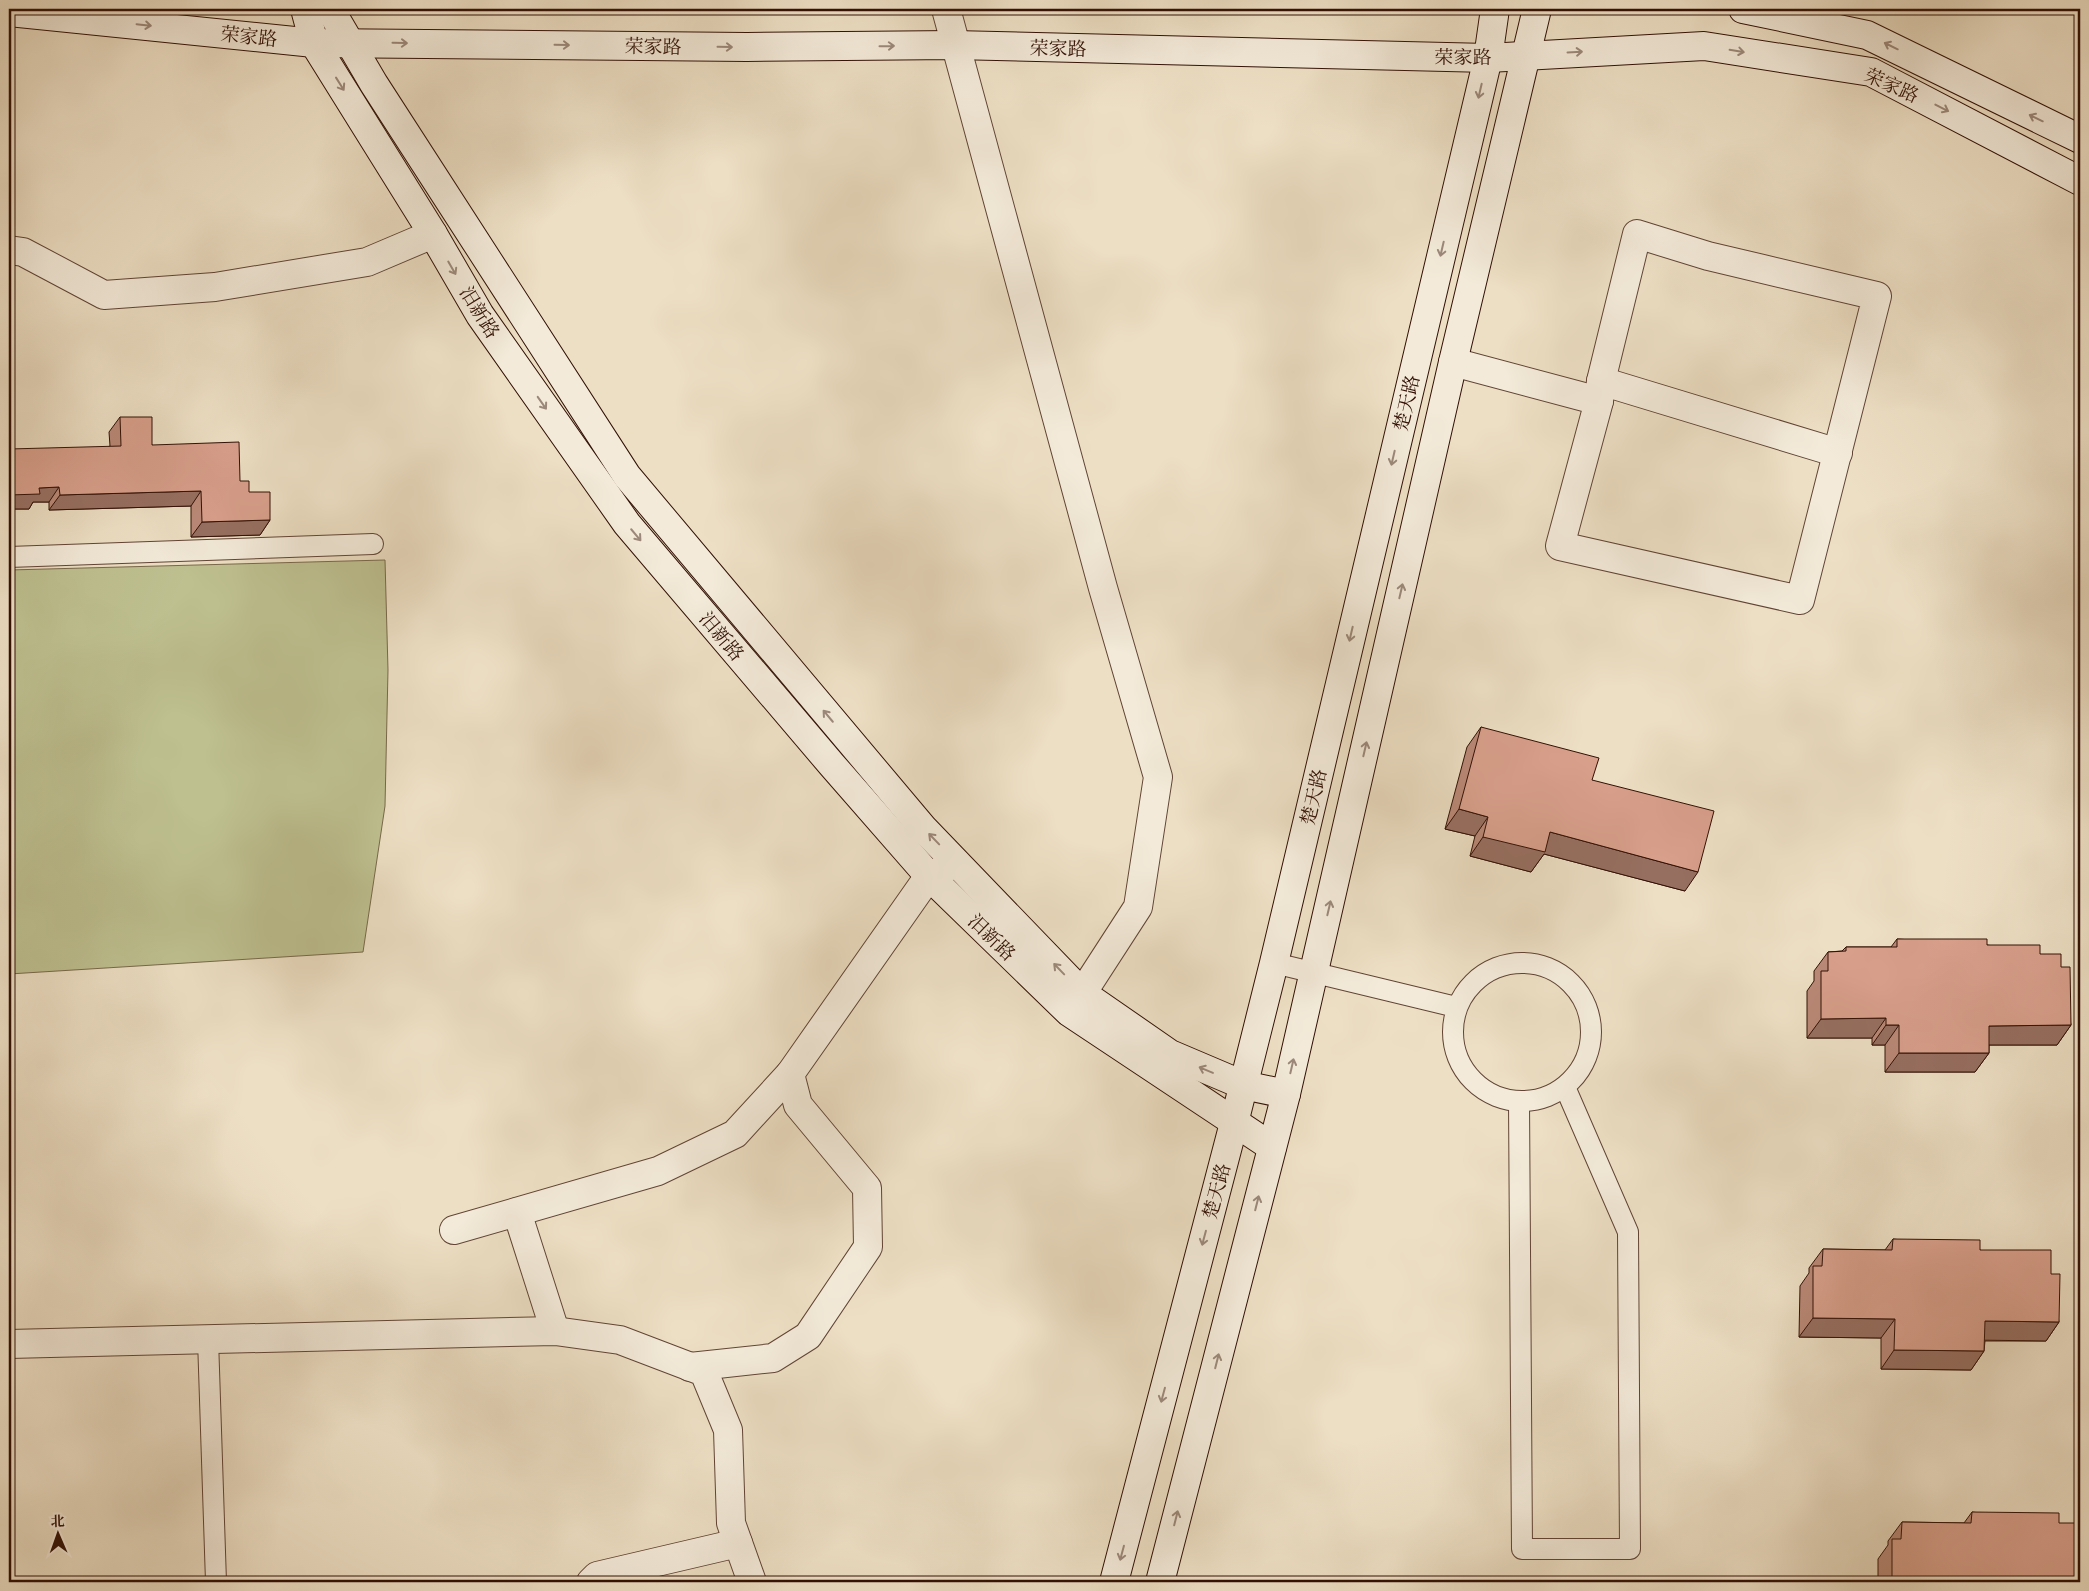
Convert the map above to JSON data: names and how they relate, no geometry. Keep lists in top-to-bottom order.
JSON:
{
  "streets": {
    "street": ["荣家路", "汨新路", "楚天路"]
  },
  "crossings": [
    ["荣家路", "汨新路"],
    ["荣家路", "楚天路"],
    ["汨新路", "楚天路"]
  ],
  "north": "top"
}
